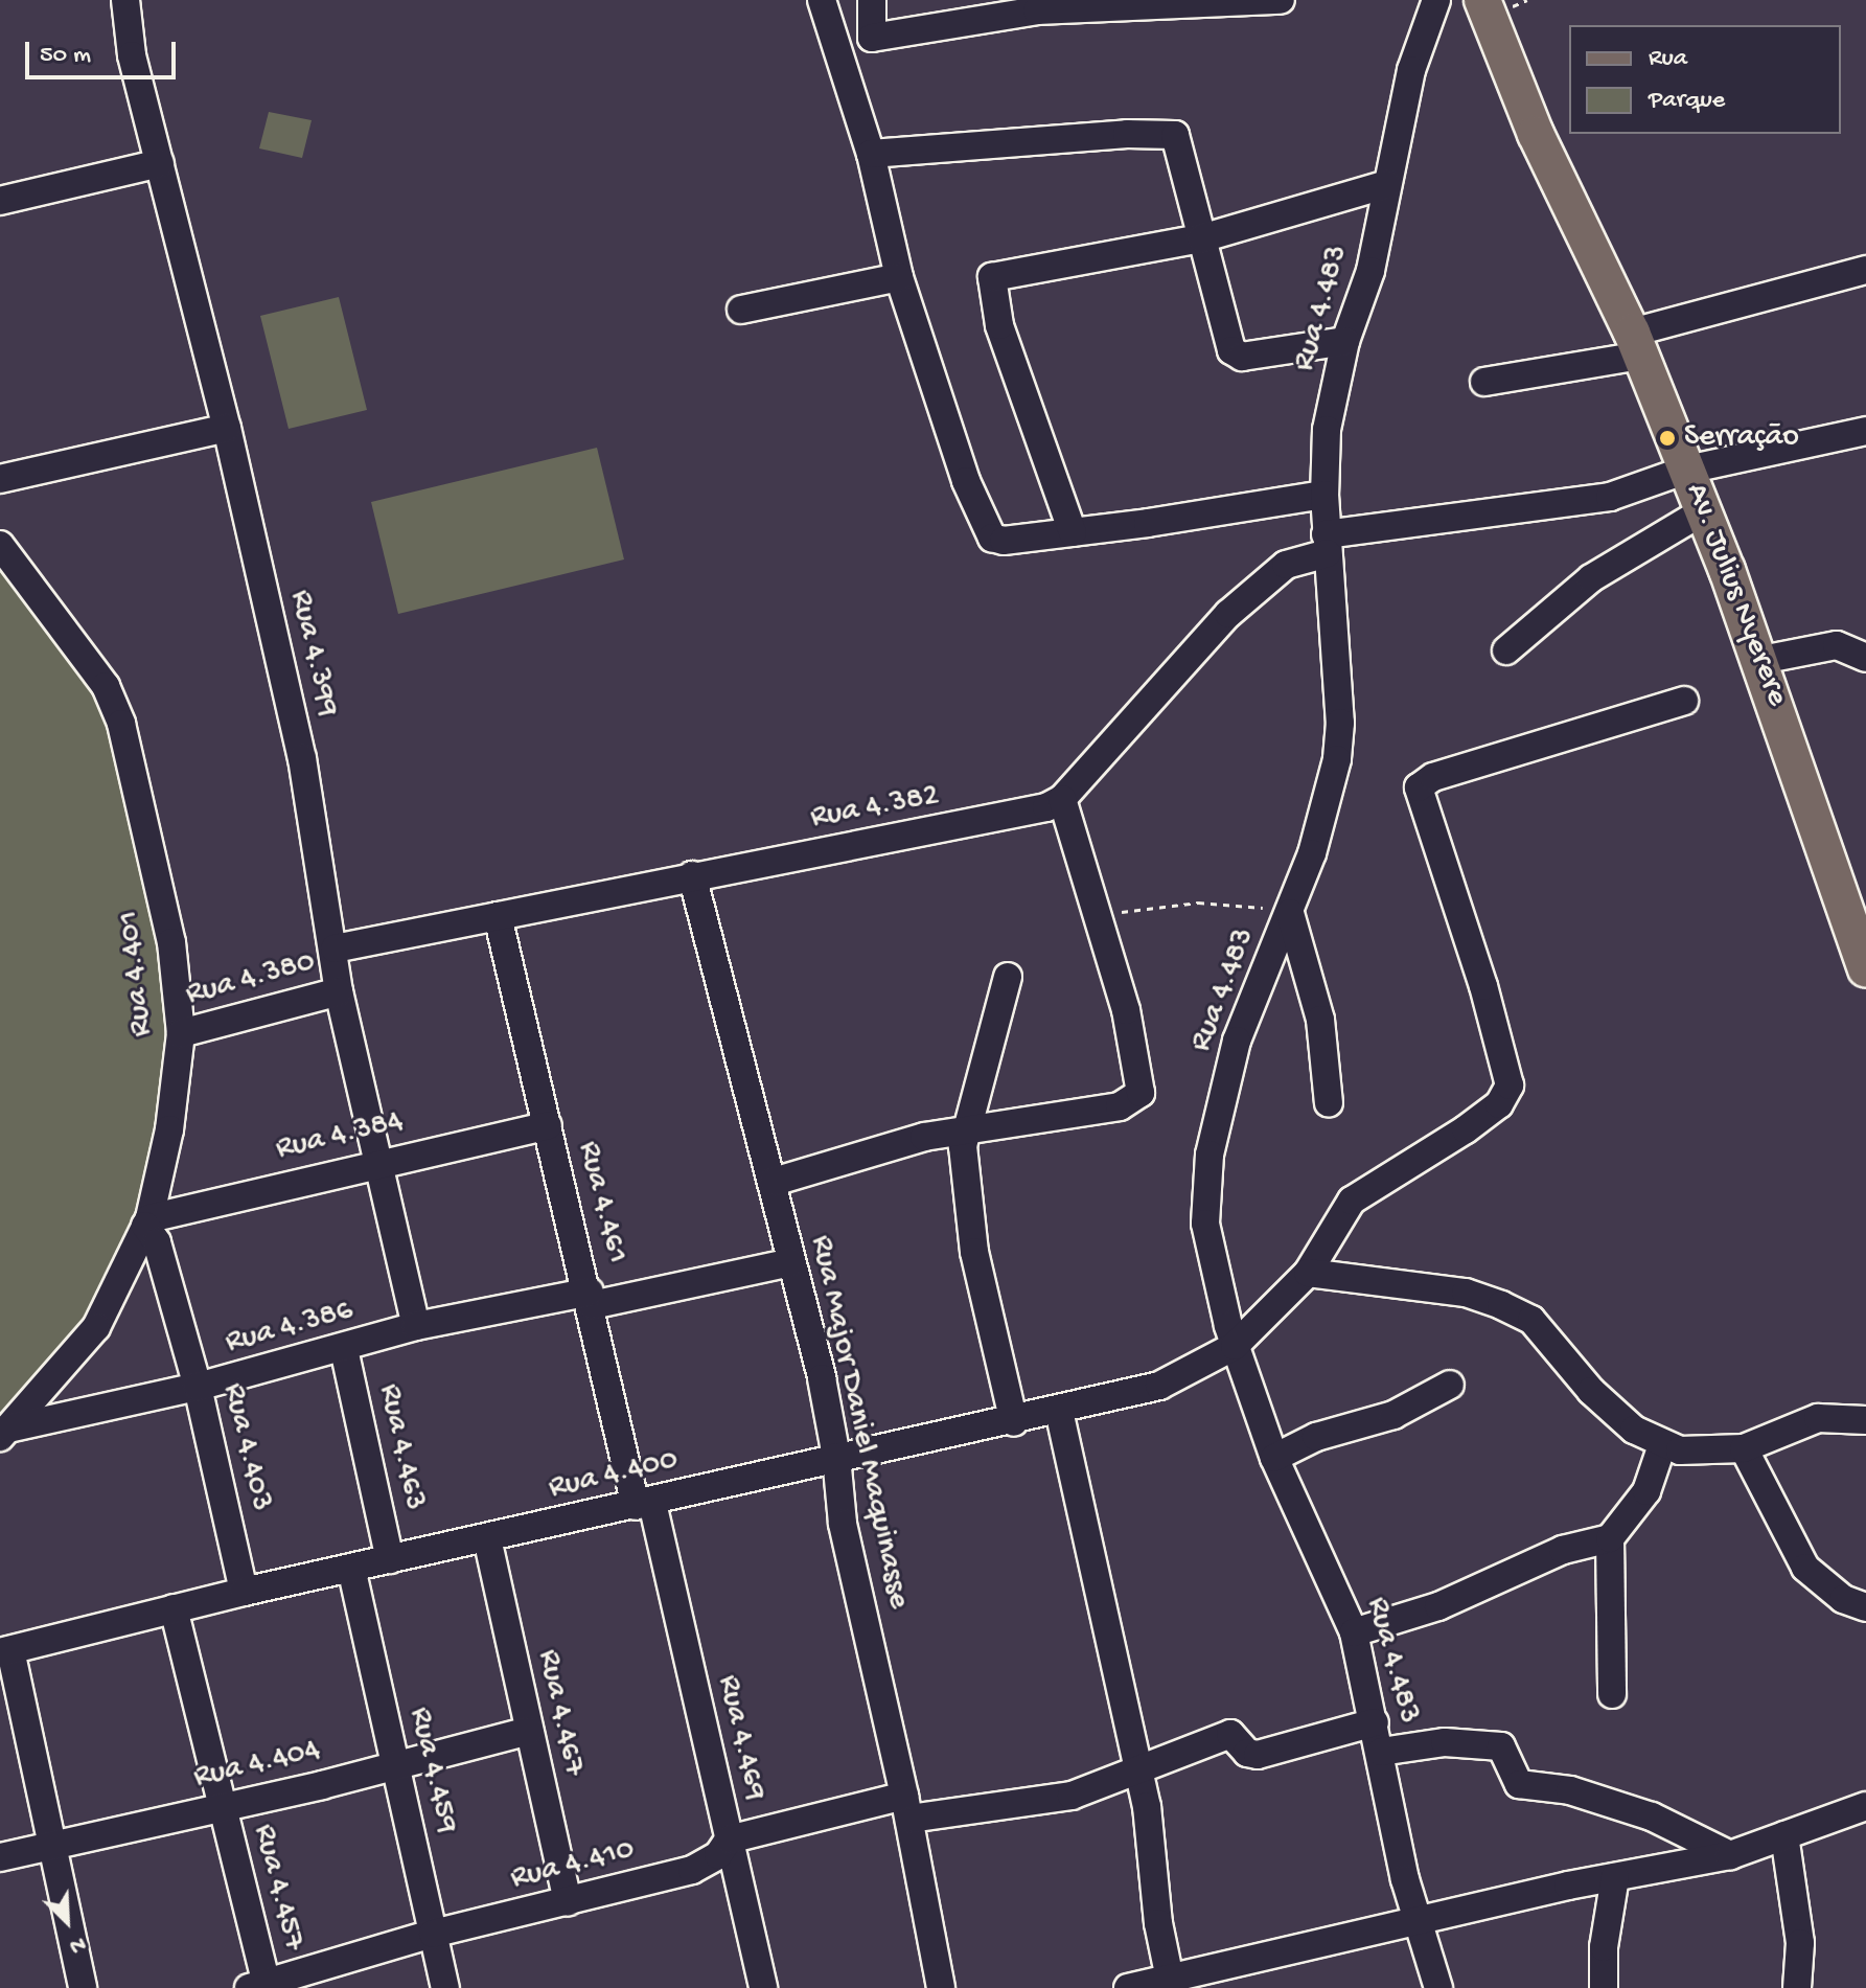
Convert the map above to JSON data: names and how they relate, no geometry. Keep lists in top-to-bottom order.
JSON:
{
  "streets": {
    "main road": ["Av. Julius Nyerere"],
    "street": [
      "Rua 4.483",
      "Rua 4.399",
      "Rua 4.382",
      "Rua 4.401",
      "Rua 4.380",
      "Rua 4.384",
      "Rua 4.461",
      "Rua 4.386",
      "Rua Major Daniel Maquinasse",
      "Rua 4.403",
      "Rua 4.463",
      "Rua 4.400",
      "Rua 4.467",
      "Rua 4.469",
      "Rua 4.404",
      "Rua 4.459",
      "Rua 4.410",
      "Rua 4.457"
    ]
  },
  "crossings": [
    ["Rua 4.483", "Rua 4.382"],
    ["Rua 4.483", "Rua 4.400"],
    ["Rua 4.483", "Rua 4.410"],
    ["Av. Julius Nyerere", "Rua 4.382"],
    ["Rua 4.399", "Rua 4.382"],
    ["Rua 4.399", "Rua 4.380"],
    ["Rua 4.399", "Rua 4.384"],
    ["Rua 4.399", "Rua 4.386"],
    ["Rua 4.382", "Rua 4.461"],
    ["Rua 4.382", "Rua Major Daniel Maquinasse"],
    ["Rua 4.401", "Rua 4.380"],
    ["Rua 4.401", "Rua 4.384"],
    ["Rua 4.401", "Rua 4.386"],
    ["Rua 4.401", "Rua 4.403"],
    ["Rua 4.384", "Rua 4.461"],
    ["Rua 4.384", "Rua 4.403"],
    ["Rua 4.461", "Rua 4.386"],
    ["Rua 4.461", "Rua 4.400"],
    ["Rua 4.461", "Rua 4.469"],
    ["Rua 4.386", "Rua Major Daniel Maquinasse"],
    ["Rua 4.386", "Rua 4.403"],
    ["Rua 4.386", "Rua 4.463"],
    ["Rua Major Daniel Maquinasse", "Rua 4.400"],
    ["Rua Major Daniel Maquinasse", "Rua 4.410"],
    ["Rua 4.403", "Rua 4.400"],
    ["Rua 4.463", "Rua 4.400"],
    ["Rua 4.400", "Rua 4.467"],
    ["Rua 4.400", "Rua 4.469"],
    ["Rua 4.400", "Rua 4.459"],
    ["Rua 4.400", "Rua 4.457"],
    ["Rua 4.467", "Rua 4.404"],
    ["Rua 4.467", "Rua 4.410"],
    ["Rua 4.469", "Rua 4.410"],
    ["Rua 4.404", "Rua 4.459"],
    ["Rua 4.404", "Rua 4.457"],
    ["Rua 4.459", "Rua 4.410"],
    ["Rua 4.410", "Rua 4.457"]
  ],
  "places": ["Serração"],
  "legend": ["Rua", "Parque"],
  "scale_bar": "50 m",
  "north": "bottom right"
}
